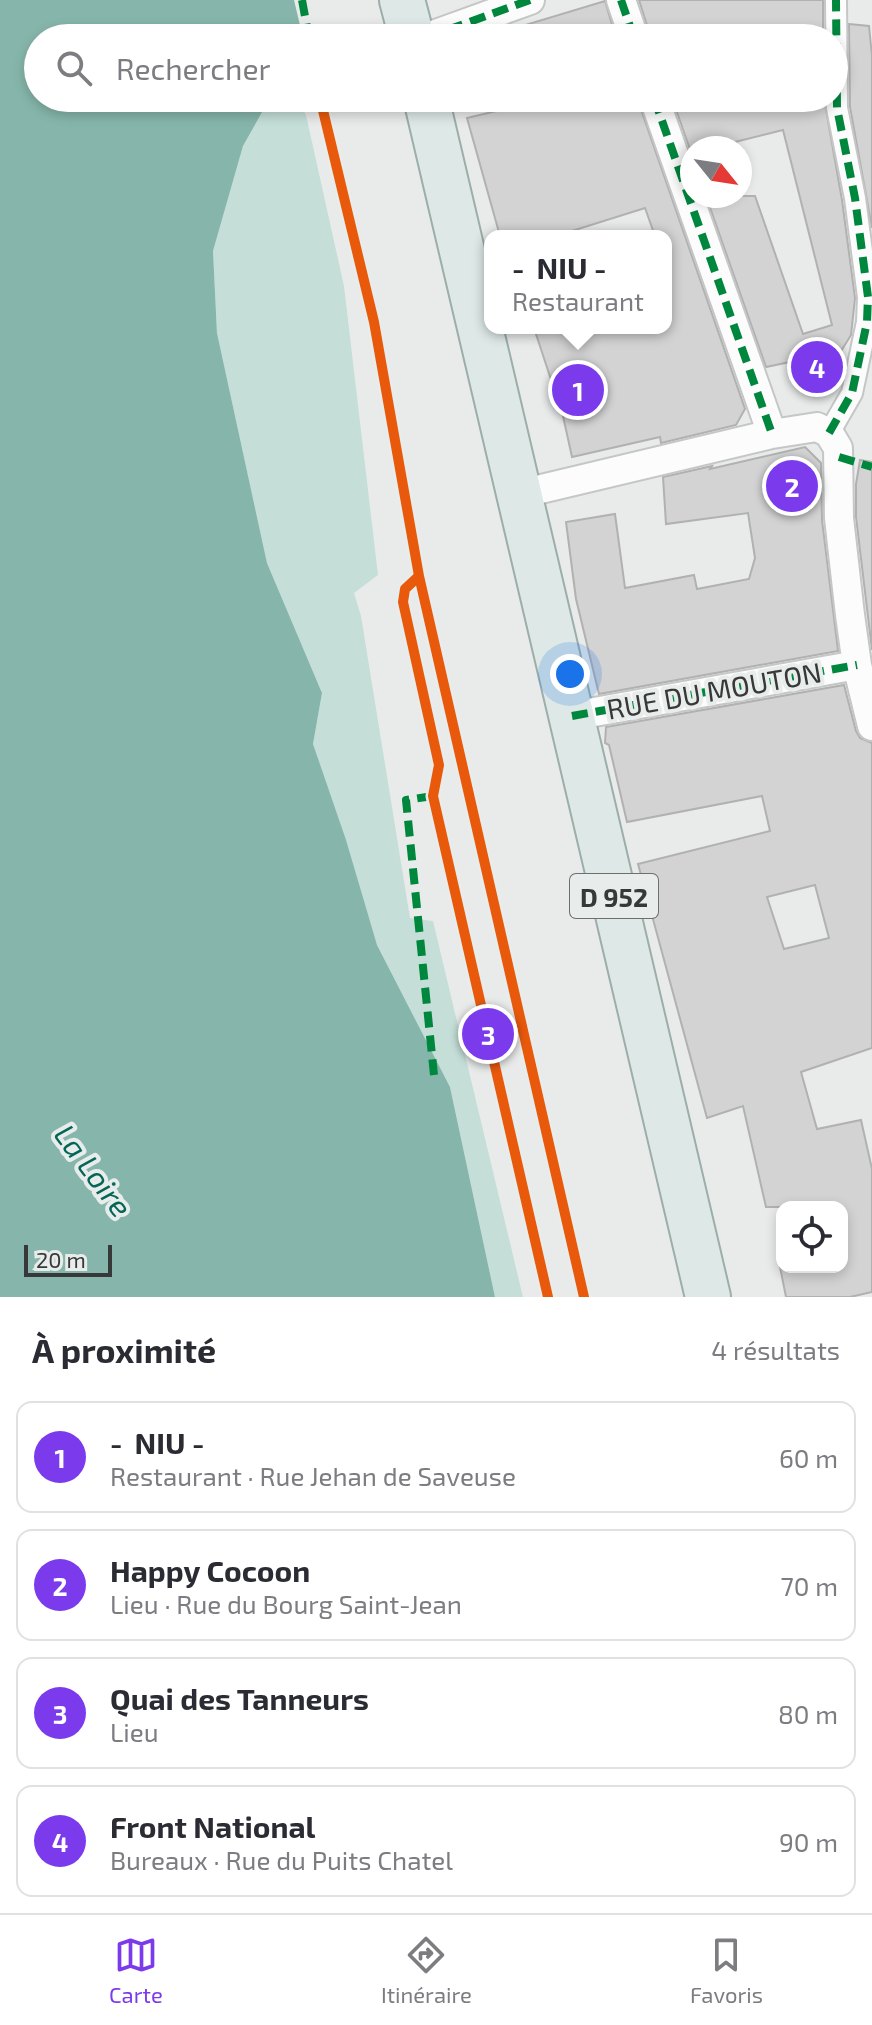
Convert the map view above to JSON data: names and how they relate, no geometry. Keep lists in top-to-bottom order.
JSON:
{
  "streets": {
    "main road": ["D 952"],
    "street": ["RUE DU MOUTON"]
  },
  "crossings": [
    ["RUE DU MOUTON", "D 952"]
  ],
  "water": ["La Loire"],
  "scale_bar": "20 m",
  "north": "bottom right",
  "page": {
    "search": "Rechercher",
    "popup": ["‑ NIU ‑", "Restaurant"],
    "pins": [
      "4",
      "1",
      "2",
      "3"
    ],
    "scale": "20 m",
    "heading": ["À proximité", "4 résultats"],
    "list": [
      {
        "mark": "1",
        "name": "‑ NIU ‑",
        "note": "Restaurant · Rue Jehan de Saveuse",
        "value": "60 m"
      },
      {
        "mark": "2",
        "name": "Happy Cocoon",
        "note": "Lieu · Rue du Bourg Saint-Jean",
        "value": "70 m"
      },
      {
        "mark": "3",
        "name": "Quai des Tanneurs",
        "note": "Lieu",
        "value": "80 m"
      },
      {
        "mark": "4",
        "name": "Front National",
        "note": "Bureaux · Rue du Puits Chatel",
        "value": "90 m"
      }
    ],
    "nav": ["Carte", "Itinéraire", "Favoris"]
  }
}
